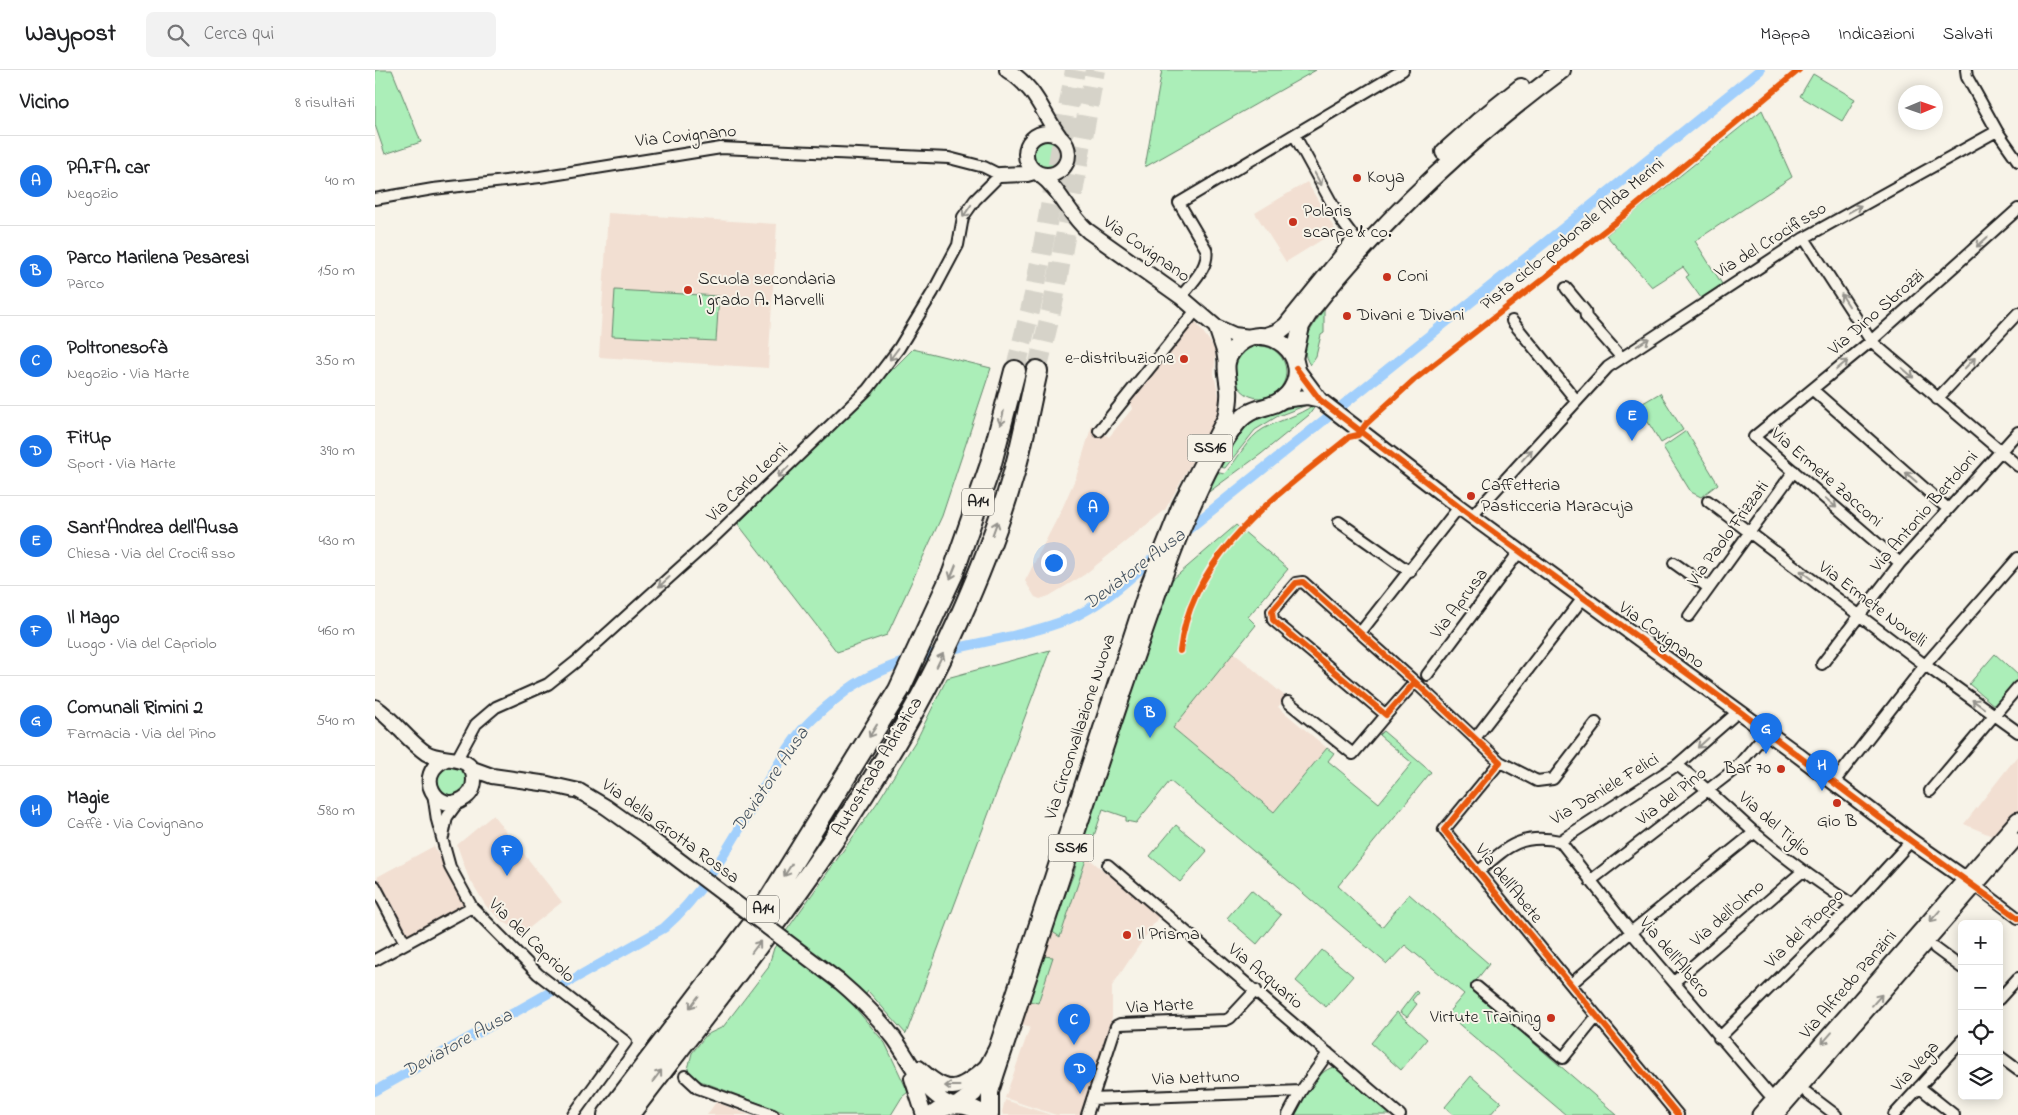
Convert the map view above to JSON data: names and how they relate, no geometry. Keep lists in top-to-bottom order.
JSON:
{
  "streets": {
    "highway": ["A14", "Autostrada Adriatica"],
    "main road": ["SS16", "Via Circonvallazione Nuova", "Via Alfredo Panzini"],
    "street": [
      "Via Covignano",
      "Via del Crocifisso",
      "Via Dino Sbrozzi",
      "Via Ermete Zacconi",
      "Via Carlo Leoni",
      "Via Antonio Bertoloni",
      "Via Paolo Frizzati",
      "Via Aprusa",
      "Via Ermete Novelli",
      "Via Daniele Felici",
      "Via del Pino",
      "Via del Tiglio",
      "Via della Grotta Rossa",
      "Via dell'Abete",
      "Via dell'Olmo",
      "Via del Pioppo",
      "Via del Capriolo",
      "Via dell'Albero",
      "Via Acquario",
      "Via Marte",
      "Via Vega",
      "Via Nettuno"
    ],
    "cycle path": ["Pista ciclo-pedonale Alda Merini"]
  },
  "crossings": [
    ["Via Covignano", "Via del Crocifisso"],
    ["Via Covignano", "Via Carlo Leoni"],
    ["Via Covignano", "Via Aprusa"],
    ["Via Covignano", "Via Circonvallazione Nuova"],
    ["Via Covignano", "Via Daniele Felici"],
    ["Via Covignano", "Via del Pino"],
    ["Via Covignano", "Via del Pioppo"],
    ["Via Covignano", "Via Alfredo Panzini"],
    ["Via Dino Sbrozzi", "Via Ermete Zacconi"],
    ["Via Ermete Zacconi", "Via Antonio Bertoloni"],
    ["Via Ermete Zacconi", "Via Paolo Frizzati"],
    ["Via Carlo Leoni", "Via della Grotta Rossa"],
    ["Via Carlo Leoni", "Via del Capriolo"],
    ["Via Antonio Bertoloni", "Via Ermete Novelli"],
    ["Via Paolo Frizzati", "Via Ermete Novelli"],
    ["Via Circonvallazione Nuova", "Via della Grotta Rossa"],
    ["Via Daniele Felici", "Via del Tiglio"],
    ["Via Daniele Felici", "Via dell'Abete"],
    ["Via Daniele Felici", "Via dell'Albero"],
    ["Via del Pino", "Via del Tiglio"],
    ["Via del Pino", "Via dell'Albero"],
    ["Via del Tiglio", "Via dell'Olmo"],
    ["Via del Tiglio", "Via del Pioppo"],
    ["Via della Grotta Rossa", "Via del Capriolo"],
    ["Via dell'Olmo", "Via dell'Albero"],
    ["Via del Pioppo", "Via dell'Albero"],
    ["Via Acquario", "Via Marte"],
    ["Via Marte", "Via Nettuno"]
  ],
  "one_way": ["Via del Crocifisso", "Via Carlo Leoni", "Via Ermete Novelli"],
  "water": ["Deviatore Ausa"],
  "places": [
    "Koya",
    "Polaris scarpe & co.",
    "Coni",
    "Scuola secondaria I grado A. Marvelli",
    "Divani e Divani",
    "e-distribuzione",
    "Caffetteria Pasticceria Maracuja",
    "Bar 70",
    "Gio B",
    "Il Prisma",
    "Virtute Training"
  ],
  "north": "right",
  "page": {
    "header": "Waypost",
    "search": "Cerca qui",
    "nav": ["Mappa", "Indicazioni", "Salvati"],
    "heading": ["Vicino", "8 risultati"],
    "list": [
      {
        "mark": "A",
        "name": "PA.FA. car",
        "note": "Negozio",
        "value": "40 m"
      },
      {
        "mark": "B",
        "name": "Parco Marilena Pesaresi",
        "note": "Parco",
        "value": "150 m"
      },
      {
        "mark": "C",
        "name": "Poltronesofà",
        "note": "Negozio · Via Marte",
        "value": "350 m"
      },
      {
        "mark": "D",
        "name": "FitUp",
        "note": "Sport · Via Marte",
        "value": "390 m"
      },
      {
        "mark": "E",
        "name": "Sant'Andrea dell'Ausa",
        "note": "Chiesa · Via del Crocifisso",
        "value": "430 m"
      },
      {
        "mark": "F",
        "name": "Il Mago",
        "note": "Luogo · Via del Capriolo",
        "value": "460 m"
      },
      {
        "mark": "G",
        "name": "Comunali Rimini 2",
        "note": "Farmacia · Via del Pino",
        "value": "540 m"
      },
      {
        "mark": "H",
        "name": "Magie",
        "note": "Caffè · Via Covignano",
        "value": "580 m"
      }
    ],
    "pins": [
      "E",
      "A",
      "B",
      "G",
      "H",
      "F",
      "C",
      "D"
    ],
    "map_buttons": ["+", "−"]
  }
}
